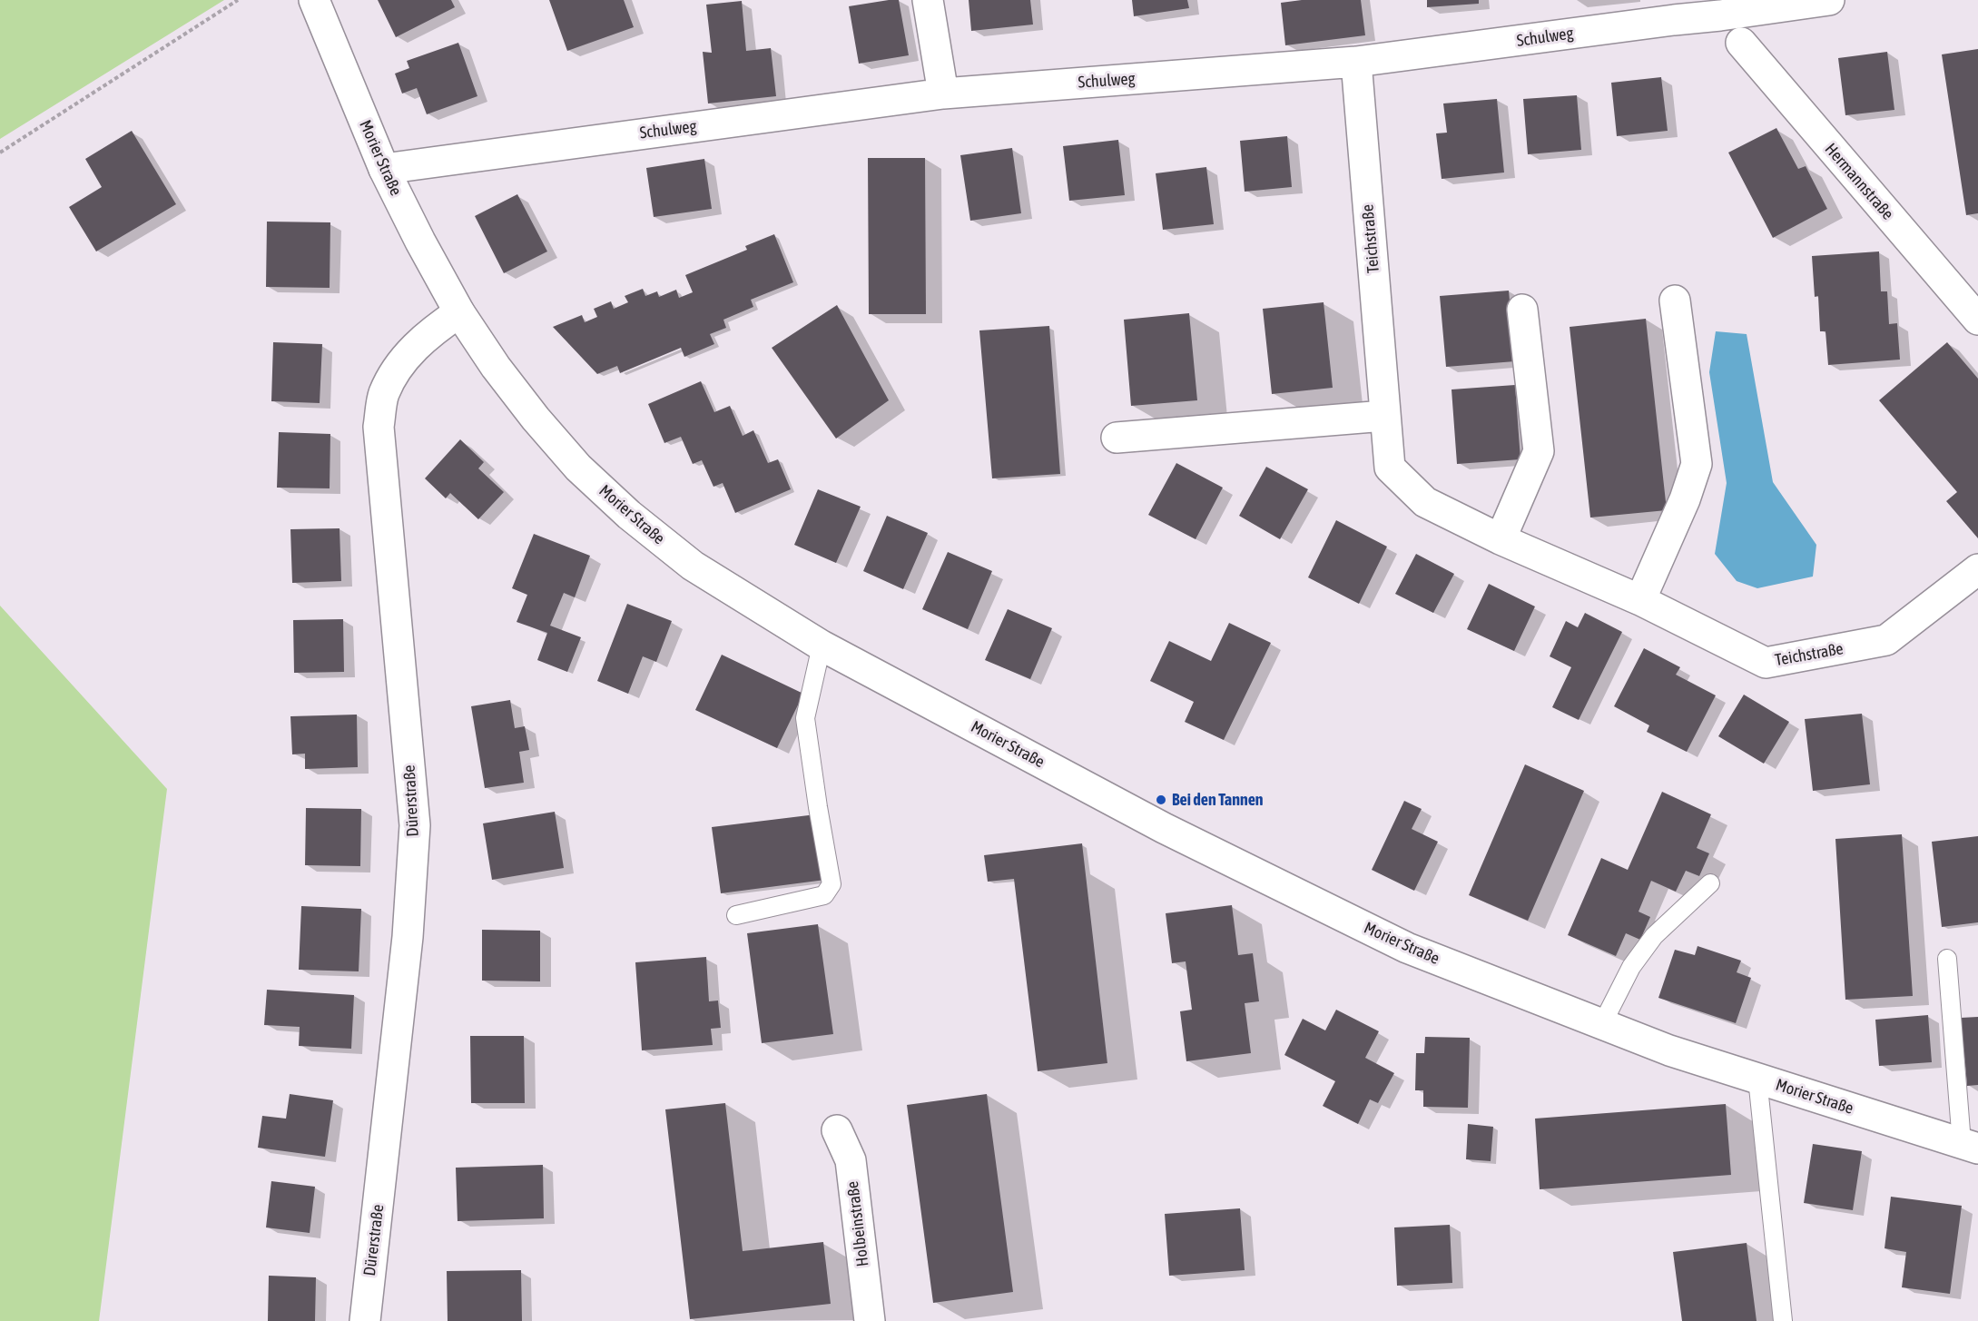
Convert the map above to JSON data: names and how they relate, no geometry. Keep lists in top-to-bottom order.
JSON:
{
  "streets": {
    "street": [
      "Schulweg",
      "Morier Straße",
      "Hermannstraße",
      "Teichstraße",
      "Dürerstraße",
      "Holbeinstraße"
    ]
  },
  "crossings": [
    ["Schulweg", "Morier Straße"],
    ["Schulweg", "Teichstraße"],
    ["Morier Straße", "Dürerstraße"]
  ],
  "places": ["Bei den Tannen"]
}
